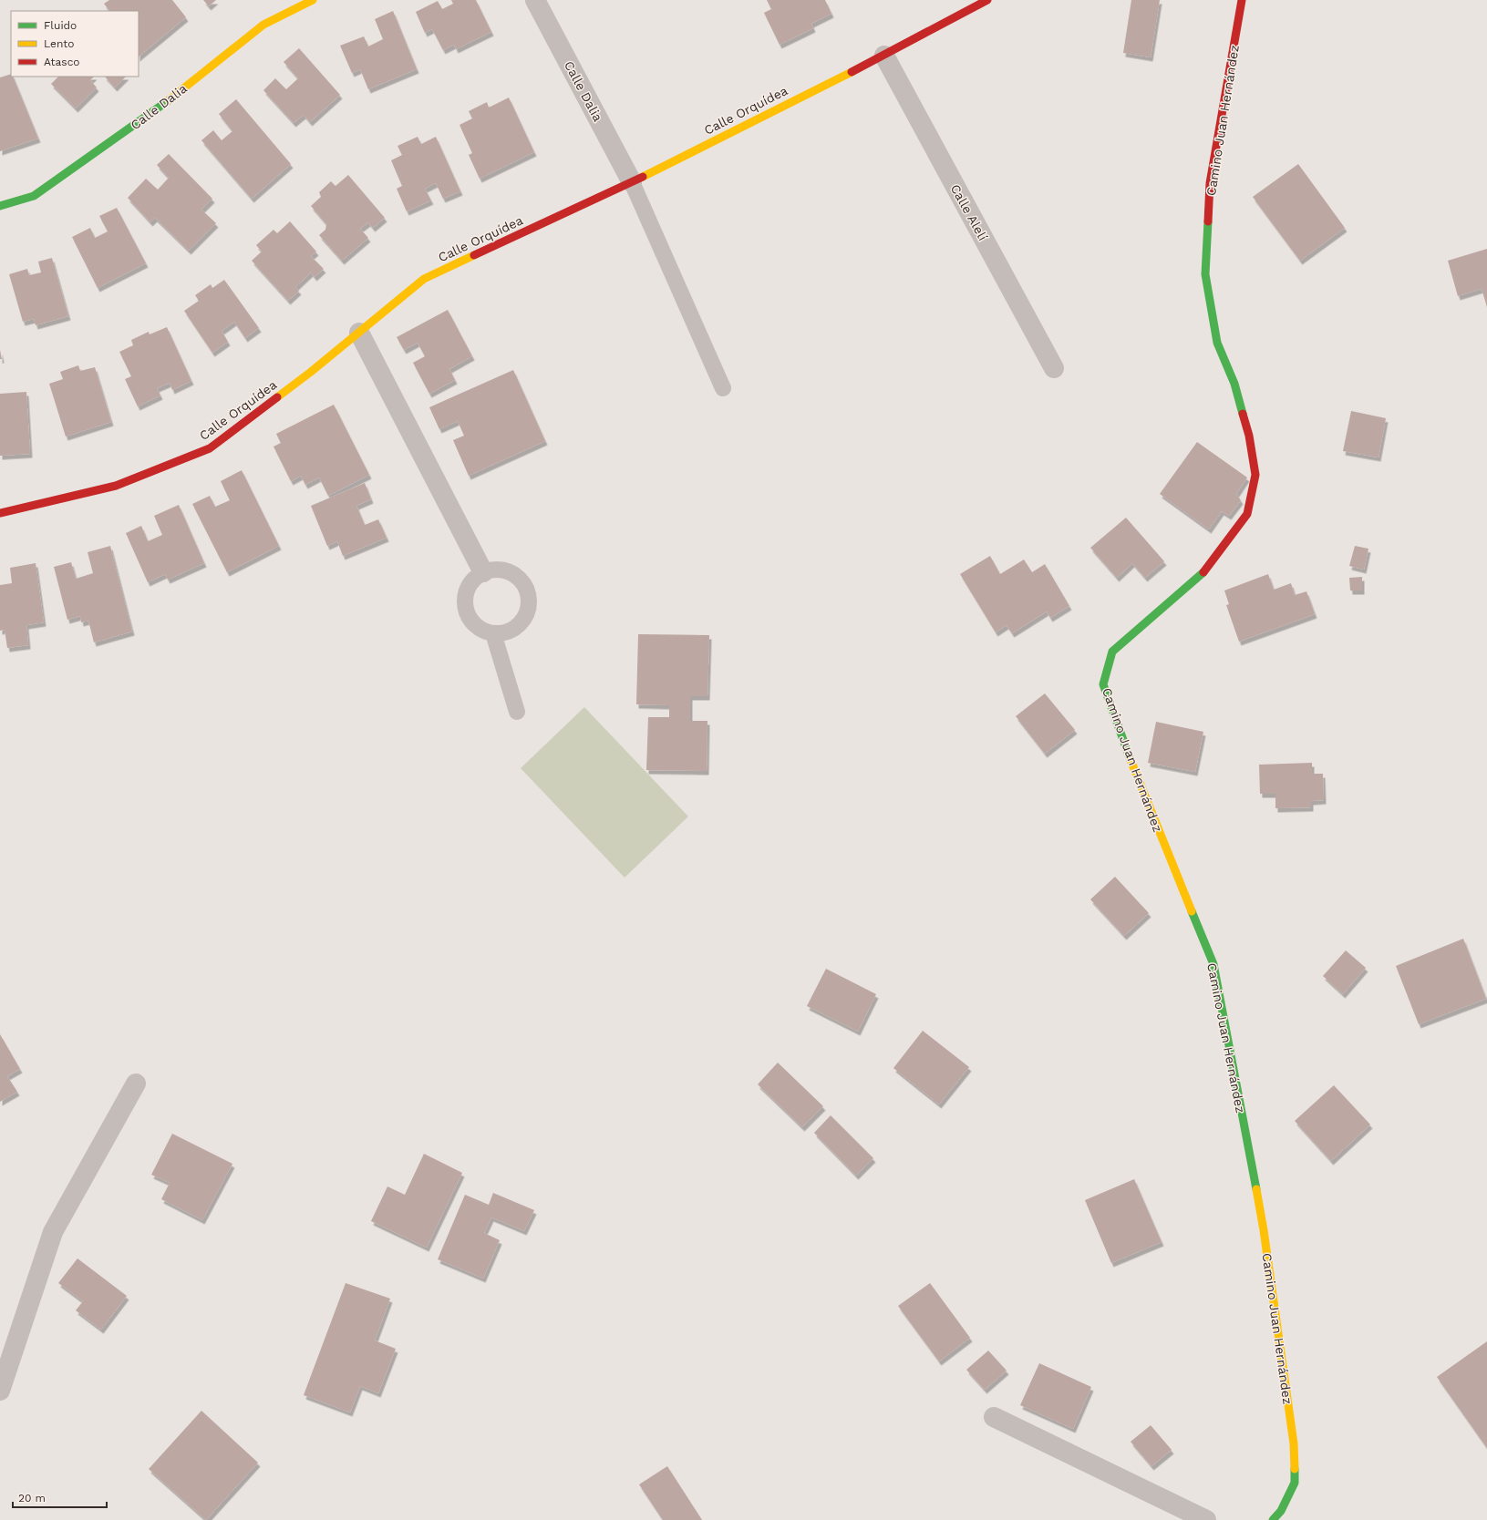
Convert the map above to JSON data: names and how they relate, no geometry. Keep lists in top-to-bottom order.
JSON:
{
  "streets": {
    "street": [
      "Calle Dalia",
      "Calle Orquídea",
      "Camino Juan Hernández",
      "Calle Alelí"
    ]
  },
  "crossings": [
    ["Calle Dalia", "Calle Orquídea"],
    ["Calle Orquídea", "Calle Alelí"]
  ],
  "legend": ["Fluido", "Lento", "Atasco"],
  "scale_bar": "20 m"
}
